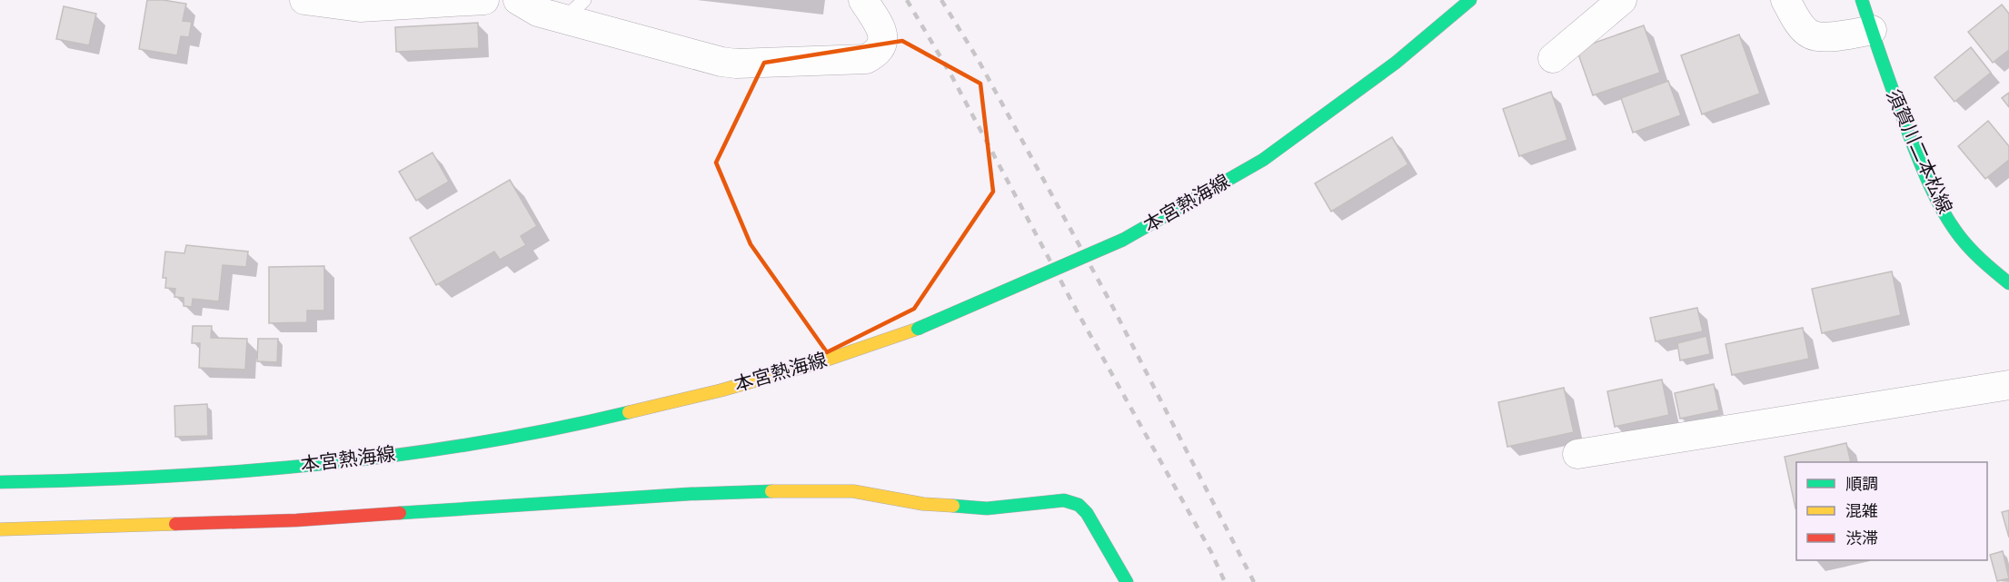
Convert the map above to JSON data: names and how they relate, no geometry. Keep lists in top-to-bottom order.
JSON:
{
  "streets": {
    "main road": ["須賀川二本松線", "本宮熱海線"]
  },
  "legend": ["順調", "混雑", "渋滞"]
}
